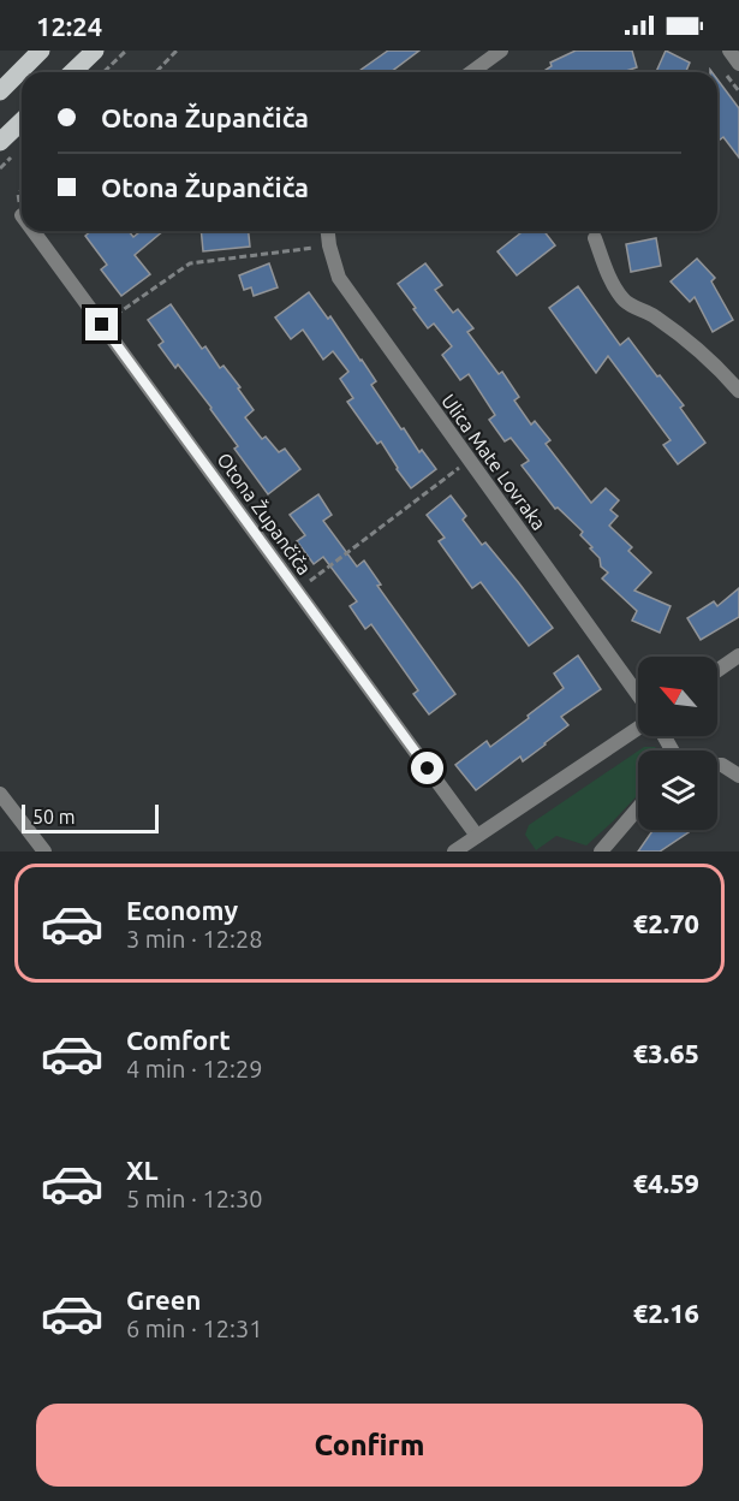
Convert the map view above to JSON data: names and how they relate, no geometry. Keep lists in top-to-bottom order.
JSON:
{
  "streets": {
    "street": ["Ulica Mate Lovraka", "Otona Župančiča"]
  },
  "scale_bar": "50 m",
  "north": "top left",
  "page": {
    "status": "12:24",
    "banner": ["Otona Župančiča", "Otona Župančiča"],
    "scale": "50 m",
    "list": [
      {
        "name": "Economy",
        "note": "3 min · 12:28",
        "value": "€2.70"
      },
      {
        "name": "Comfort",
        "note": "4 min · 12:29",
        "value": "€3.65"
      },
      {
        "name": "XL",
        "note": "5 min · 12:30",
        "value": "€4.59"
      },
      {
        "name": "Green",
        "note": "6 min · 12:31",
        "value": "€2.16"
      }
    ],
    "buttons": "Confirm"
  }
}
